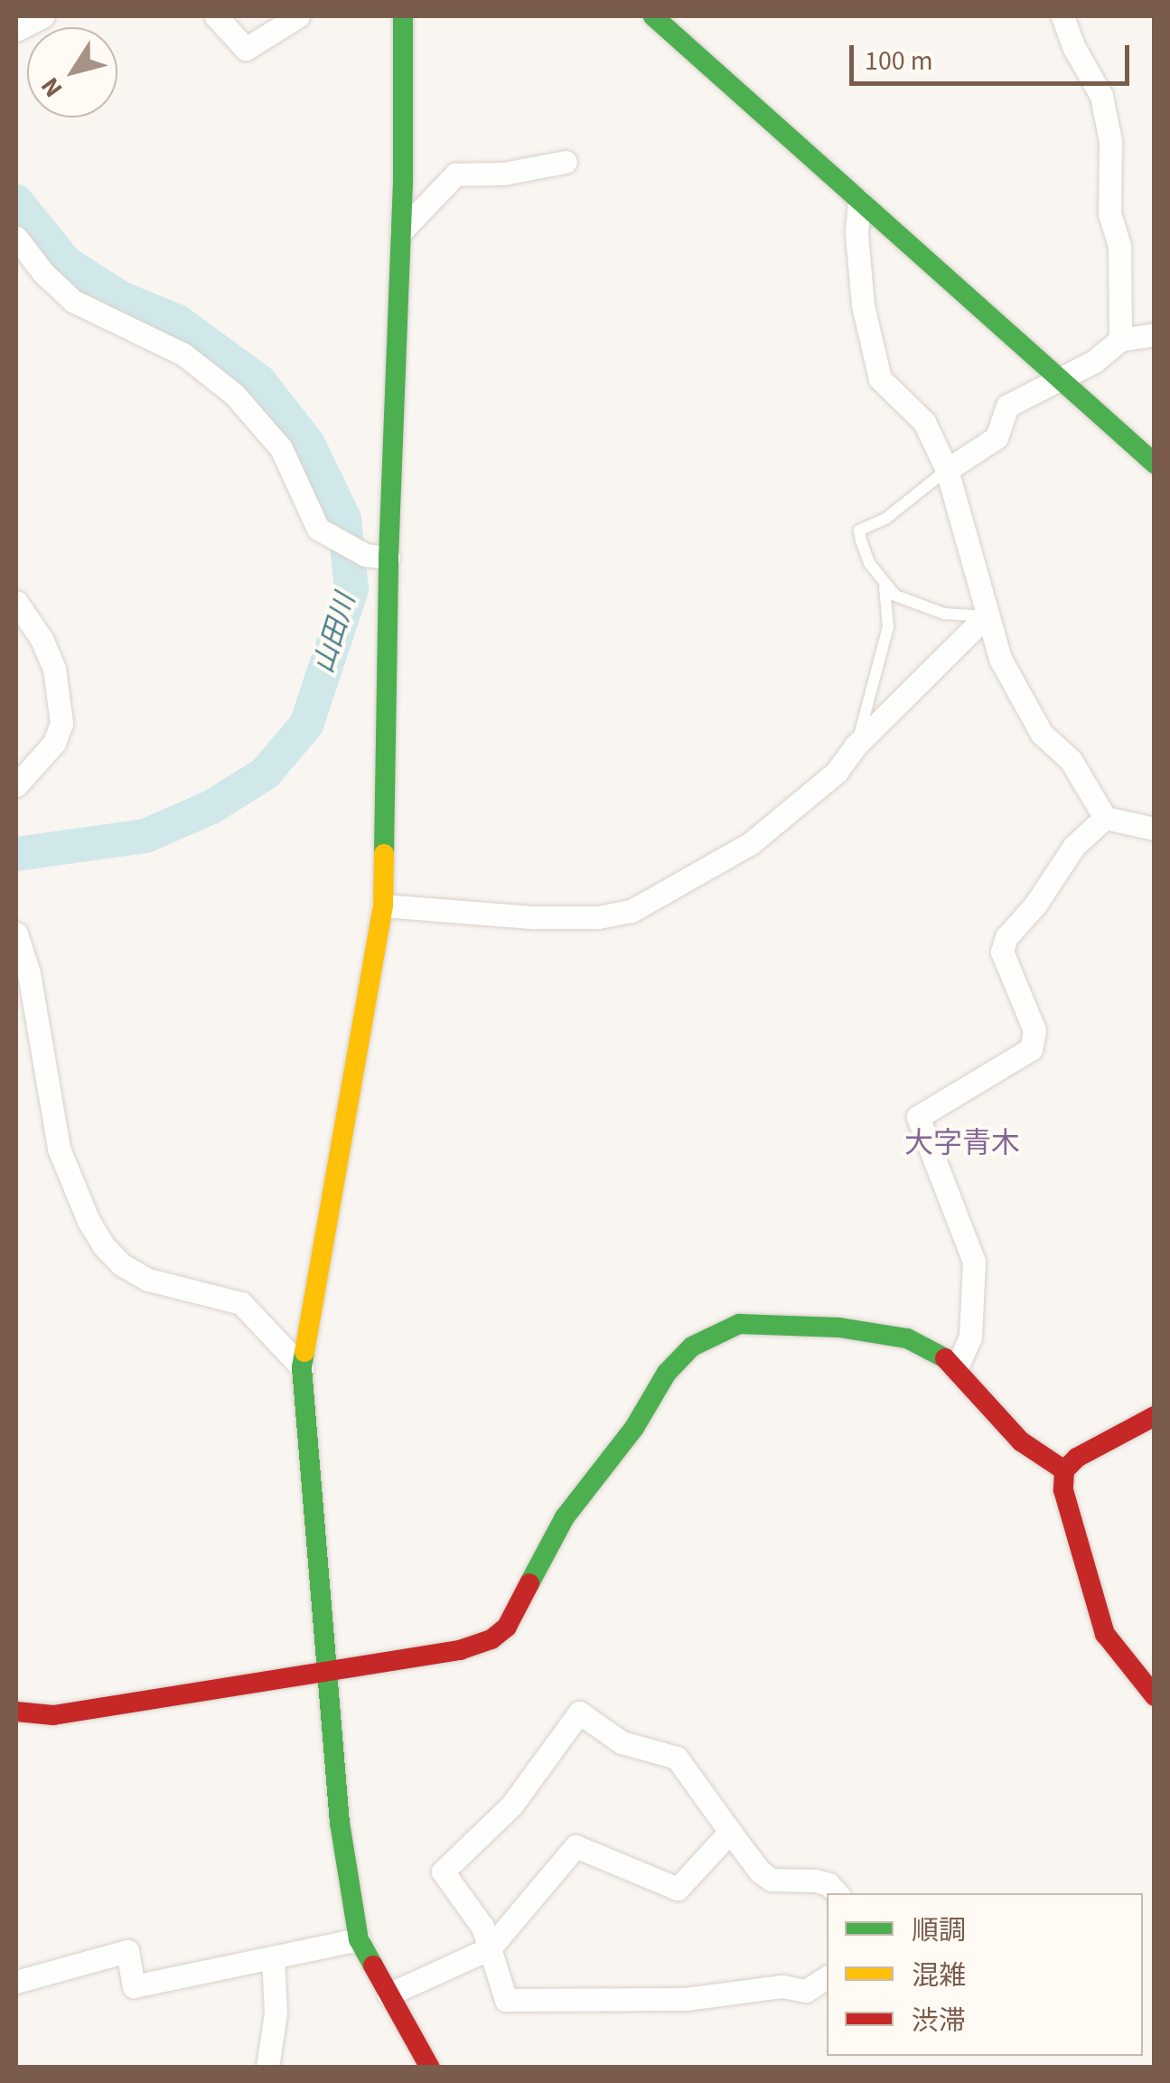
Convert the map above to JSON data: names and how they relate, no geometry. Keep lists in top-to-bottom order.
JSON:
{
  "districts": ["大字青木"],
  "water": ["山田川"],
  "legend": ["順調", "混雑", "渋滞"],
  "scale_bar": "100 m",
  "north": "bottom left"
}
